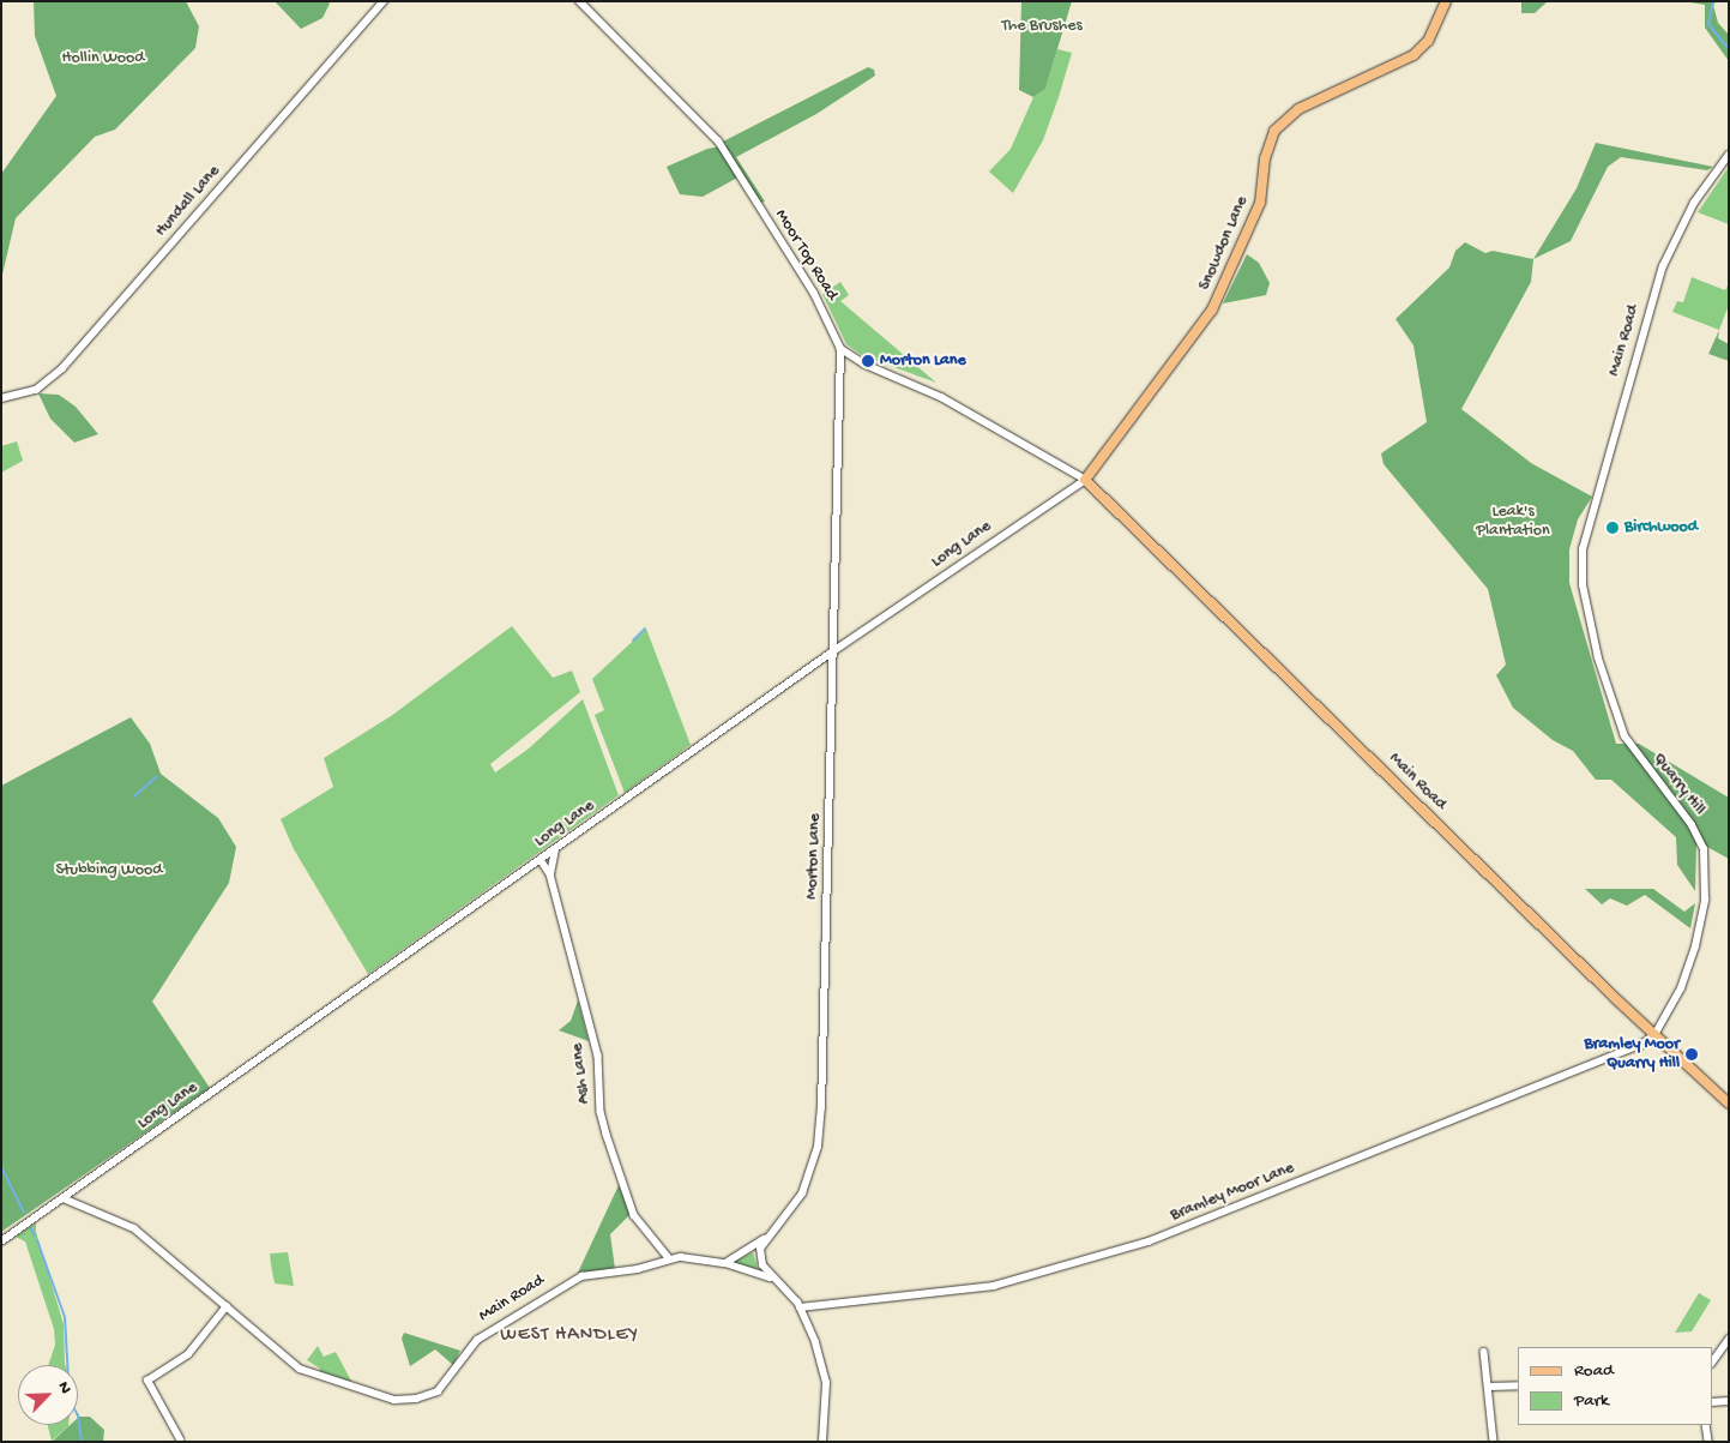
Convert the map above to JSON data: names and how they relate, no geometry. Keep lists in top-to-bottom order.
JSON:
{
  "streets": {
    "main road": ["Snowdon Lane", "Main Road"],
    "street": [
      "Hundall Lane",
      "Moor Top Road",
      "Long Lane",
      "Quarry Hill",
      "Morton Lane",
      "Ash Lane",
      "Bramley Moor Lane"
    ]
  },
  "crossings": [
    ["Snowdon Lane", "Main Road"],
    ["Snowdon Lane", "Long Lane"],
    ["Moor Top Road", "Morton Lane"],
    ["Main Road", "Long Lane"],
    ["Main Road", "Quarry Hill"],
    ["Main Road", "Morton Lane"],
    ["Main Road", "Ash Lane"],
    ["Main Road", "Bramley Moor Lane"],
    ["Long Lane", "Morton Lane"],
    ["Long Lane", "Ash Lane"],
    ["Quarry Hill", "Bramley Moor Lane"]
  ],
  "districts": ["WEST HANDLEY"],
  "parks": [
    "The Brushes",
    "Hollin Wood",
    "Leak's Plantation",
    "Stubbing Wood"
  ],
  "places": ["Morton Lane", "Birchwood", "Bramley Moor Quarry Hill"],
  "legend": ["Road", "Park"],
  "north": "top right"
}
